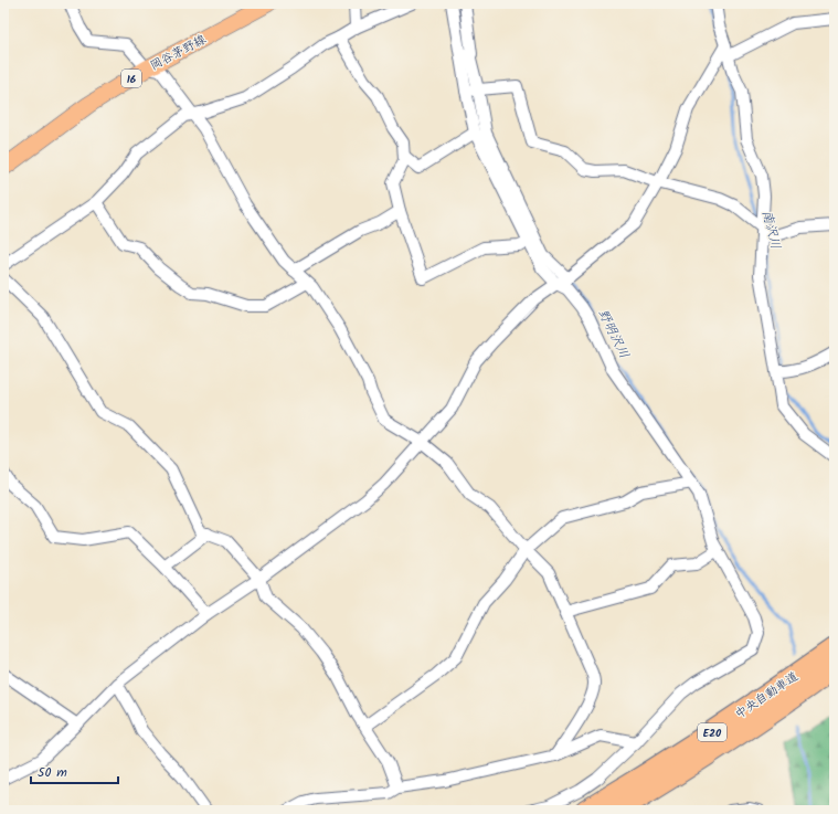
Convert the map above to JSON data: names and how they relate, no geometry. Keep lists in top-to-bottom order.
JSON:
{
  "streets": {
    "highway": ["中央自動車道", "E20"],
    "main road": ["岡谷茅野線", "16"]
  },
  "water": ["南沢川", "野明沢川"],
  "scale_bar": "50 m"
}
